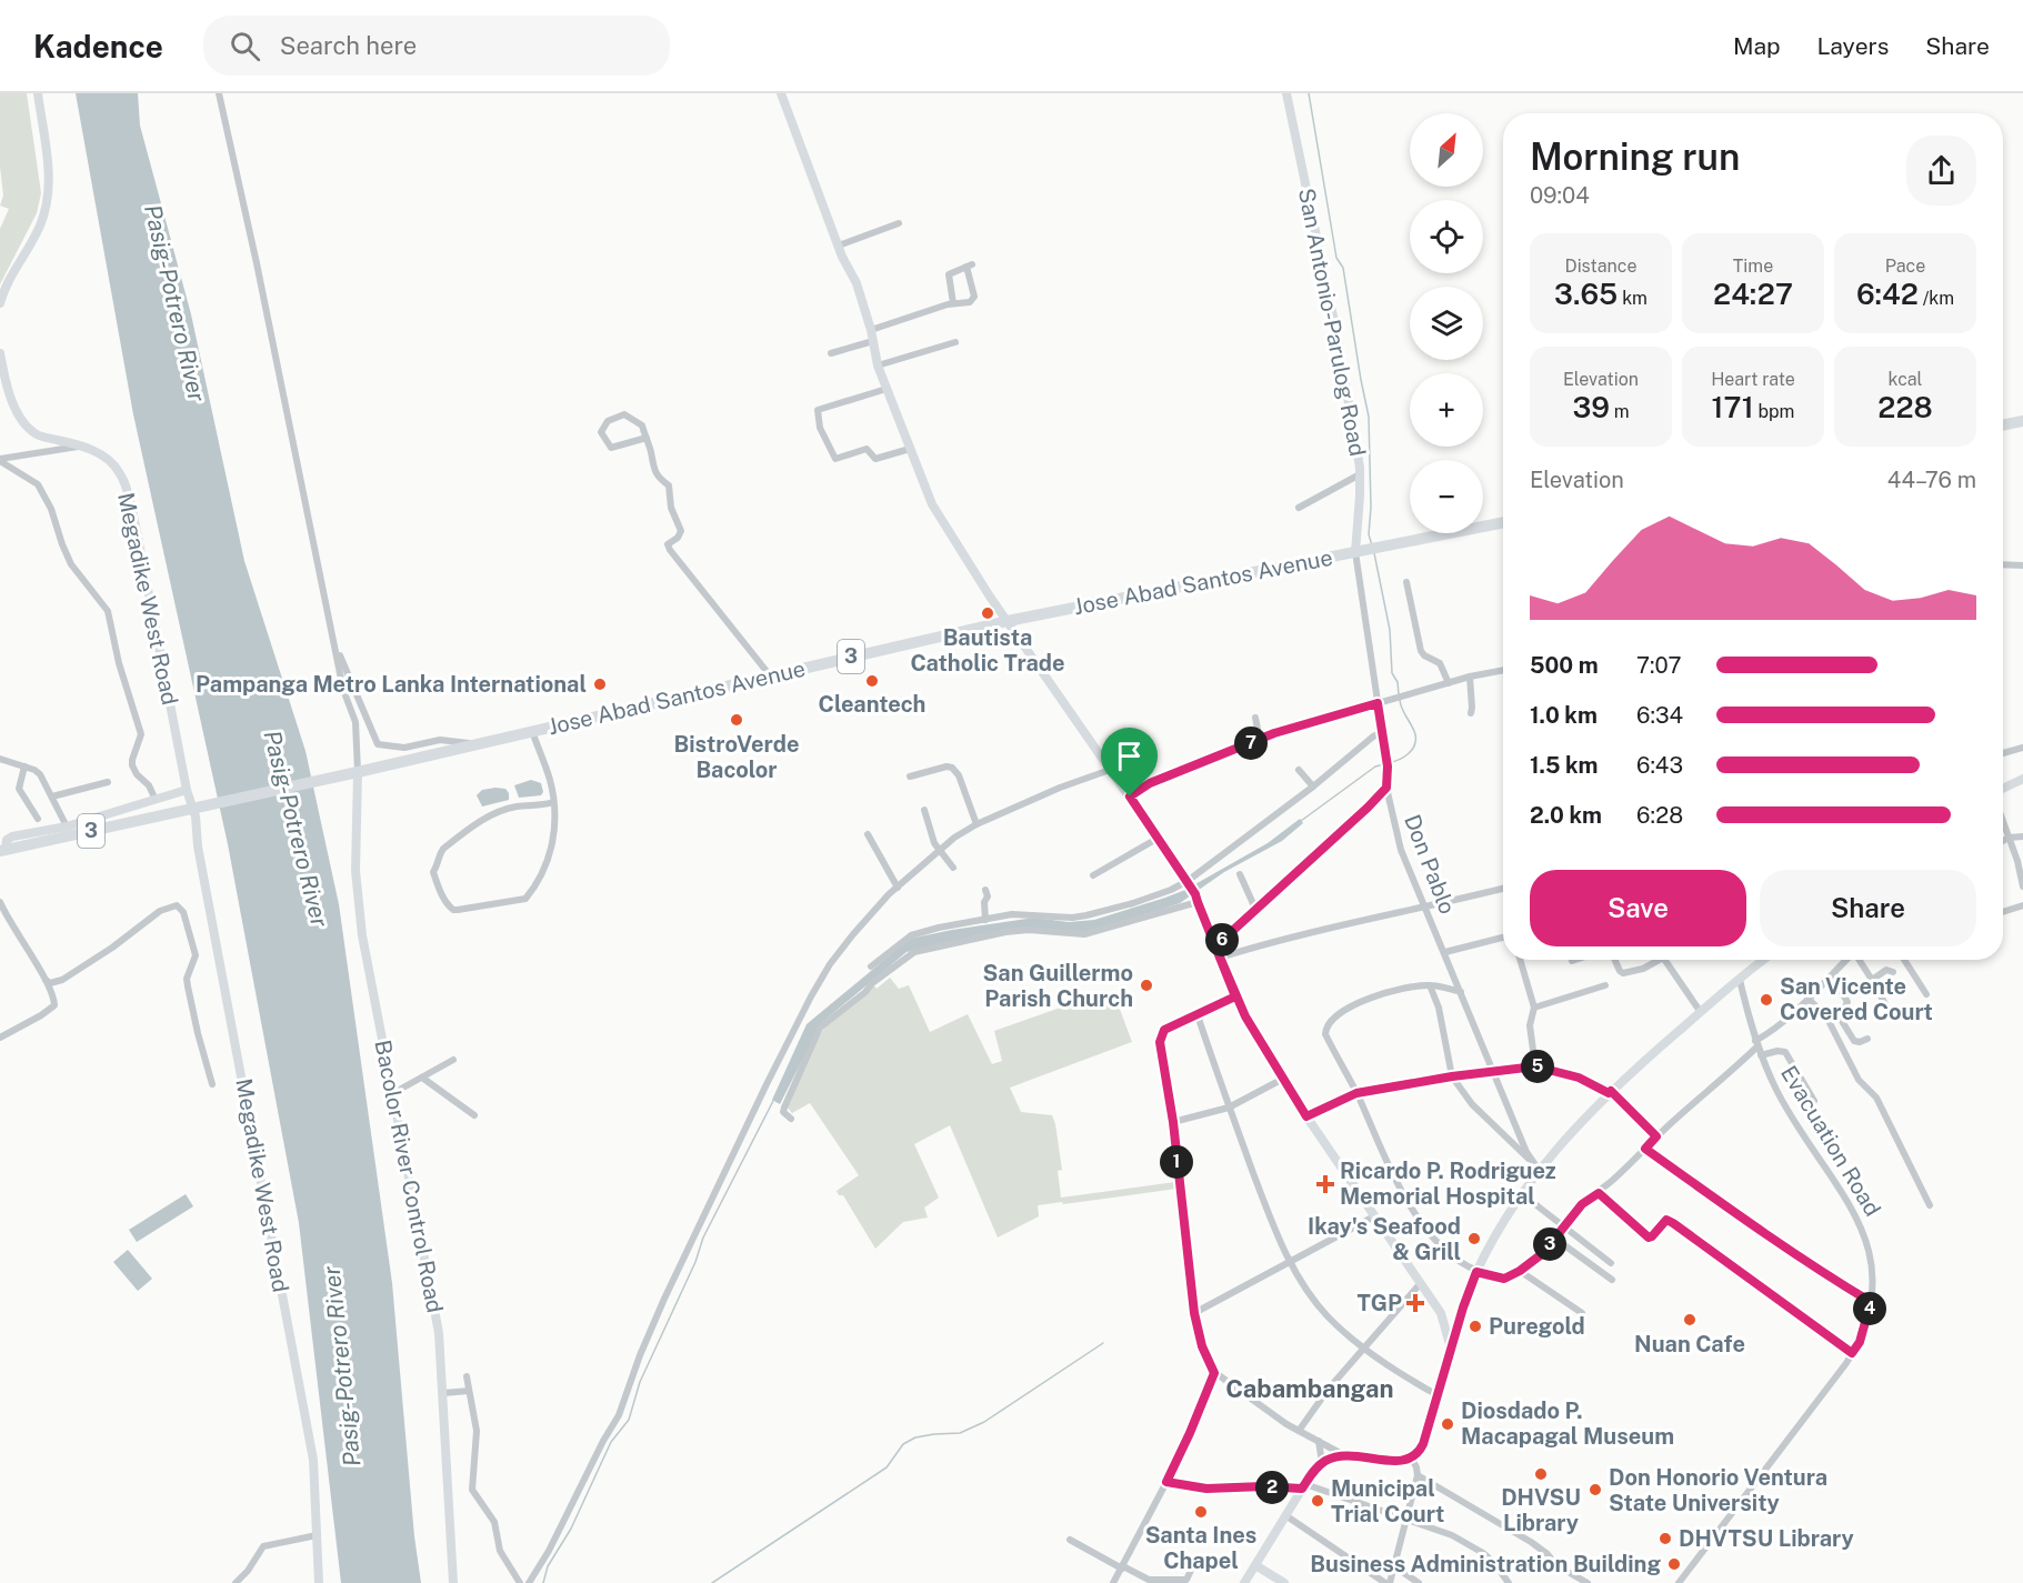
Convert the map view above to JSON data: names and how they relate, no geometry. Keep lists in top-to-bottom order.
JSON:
{
  "streets": {
    "highway": ["Jose Abad Santos Avenue", "3"],
    "street": [
      "San Antonio-Parulog Road",
      "Megadike West Road",
      "Don Pablo",
      "Evacuation Road",
      "Bacolor River Control Road"
    ]
  },
  "crossings": [
    ["San Antonio-Parulog Road", "Jose Abad Santos Avenue"],
    ["San Antonio-Parulog Road", "Don Pablo"],
    ["Jose Abad Santos Avenue", "Don Pablo"],
    ["Jose Abad Santos Avenue", "Bacolor River Control Road"]
  ],
  "districts": ["Cabambangan"],
  "water": ["Pasig-Potrero River"],
  "places": {
    "other": [
      "Bautista Catholic Trade",
      "Cleantech",
      "Pampanga Metro Lanka International",
      "BistroVerde Bacolor",
      "San Guillermo Parish Church",
      "San Vicente Covered Court",
      "Ikay's Seafood & Grill",
      "Nuan Cafe",
      "Puregold",
      "Diosdado P. Macapagal Museum",
      "DHVSU Library",
      "Don Honorio Ventura State University",
      "Municipal Trial Court",
      "Santa Ines Chapel",
      "DHVTSU Library",
      "Business Administration Building"
    ],
    "health": ["Ricardo P. Rodriguez Memorial Hospital", "TGP"]
  },
  "north": "top right",
  "page": {
    "header": "Kadence",
    "search": "Search here",
    "nav": ["Map", "Layers", "Share"],
    "map_buttons": ["+", "−"],
    "heading": ["Morning run", "09:04"],
    "stats": [
      ["Distance", "3.65 km"],
      ["Time", "24:27"],
      ["Pace", "6:42 /km"],
      ["Elevation", "39 m"],
      ["Heart rate", "171 bpm"],
      ["kcal", "228"]
    ],
    "chart": ["Elevation", "44–76 m"],
    "list": [
      {
        "name": "500 m",
        "note": "7:07"
      },
      {
        "name": "1.0 km",
        "note": "6:34"
      },
      {
        "name": "1.5 km",
        "note": "6:43"
      },
      {
        "name": "2.0 km",
        "note": "6:28"
      }
    ],
    "pins": [
      "7",
      "6",
      "5",
      "1",
      "3",
      "4",
      "2"
    ],
    "buttons": ["Save", "Share"]
  }
}
